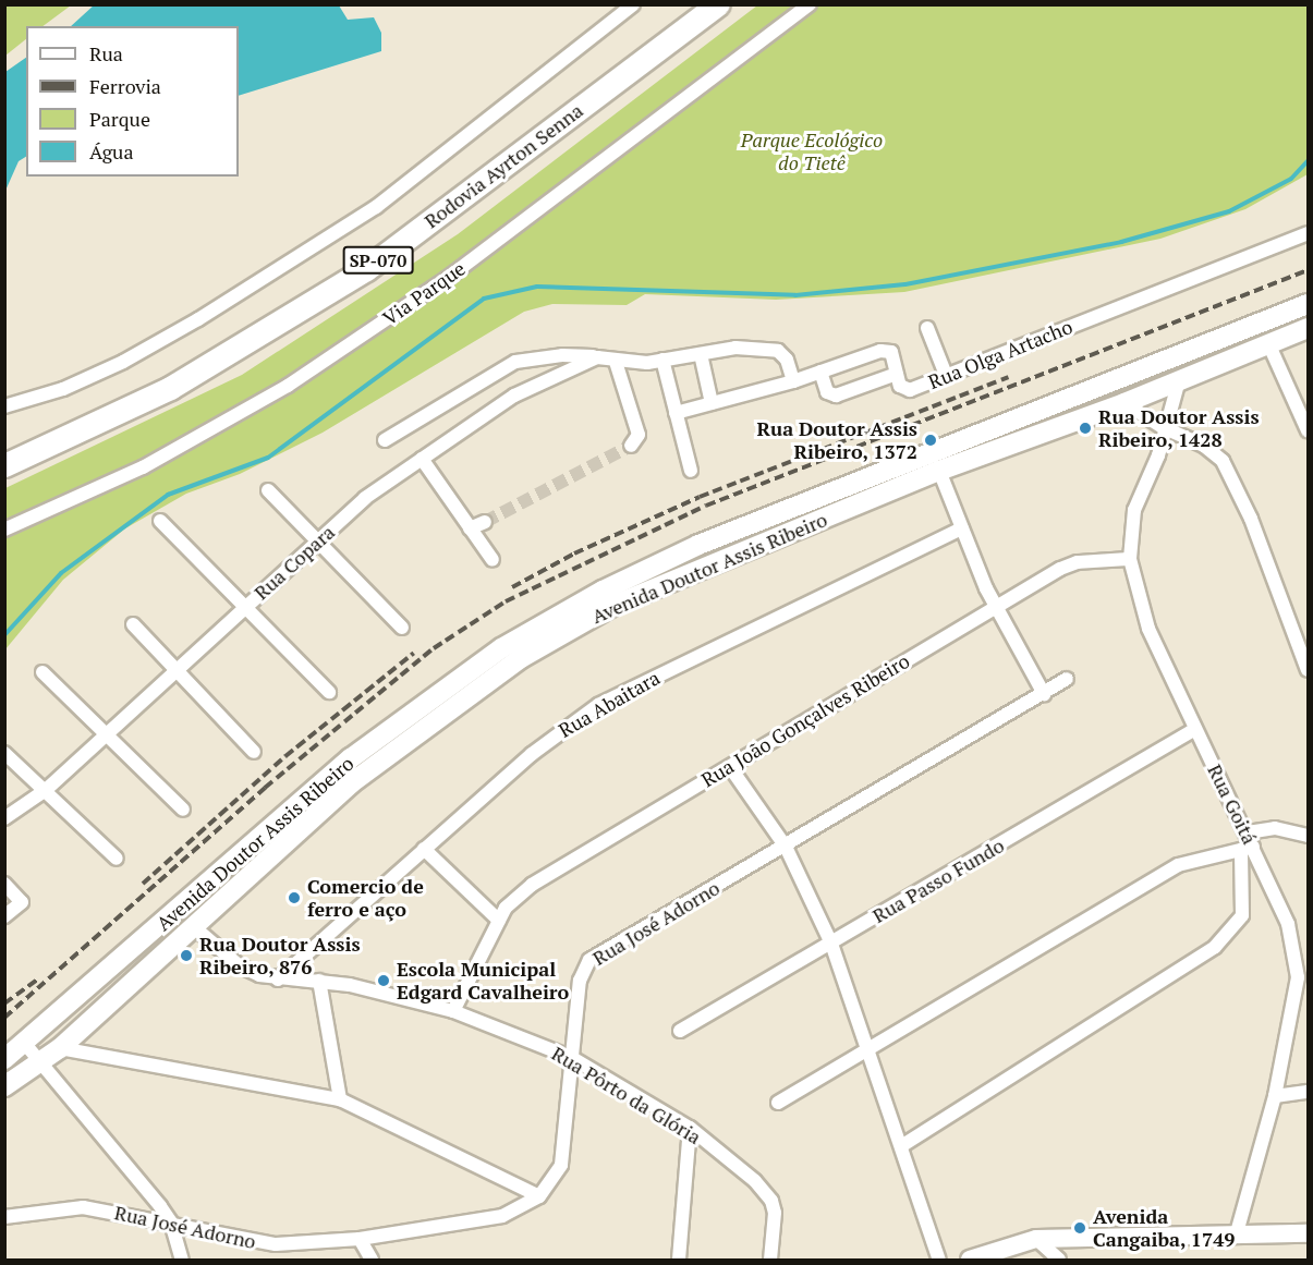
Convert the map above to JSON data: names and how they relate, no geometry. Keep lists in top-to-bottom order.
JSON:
{
  "streets": {
    "highway": ["Rodovia Ayrton Senna", "SP-070"],
    "main road": ["Avenida Doutor Assis Ribeiro"],
    "street": [
      "Via Parque",
      "Rua Olga Artacho",
      "Rua Copara",
      "Rua Abaitara",
      "Rua João Gonçalves Ribeiro",
      "Rua Goitá",
      "Rua Passo Fundo",
      "Rua José Adorno",
      "Rua Pôrto da Glória"
    ]
  },
  "crossings": [
    ["Avenida Doutor Assis Ribeiro", "Rua Goitá"],
    ["Avenida Doutor Assis Ribeiro", "Rua Pôrto da Glória"],
    ["Rua Abaitara", "Rua Pôrto da Glória"],
    ["Rua João Gonçalves Ribeiro", "Rua Goitá"],
    ["Rua João Gonçalves Ribeiro", "Rua Pôrto da Glória"],
    ["Rua Goitá", "Rua Passo Fundo"],
    ["Rua José Adorno", "Rua Pôrto da Glória"]
  ],
  "parks": ["Parque Ecológico do Tietê"],
  "places": [
    "Rua Doutor Assis Ribeiro, 1428",
    "Rua Doutor Assis Ribeiro, 1372",
    "Comercio de ferro e aço",
    "Rua Doutor Assis Ribeiro, 876",
    "Escola Municipal Edgard Cavalheiro",
    "Avenida Cangaiba, 1749"
  ],
  "legend": [
    "Rua",
    "Ferrovia",
    "Parque",
    "Água"
  ]
}
